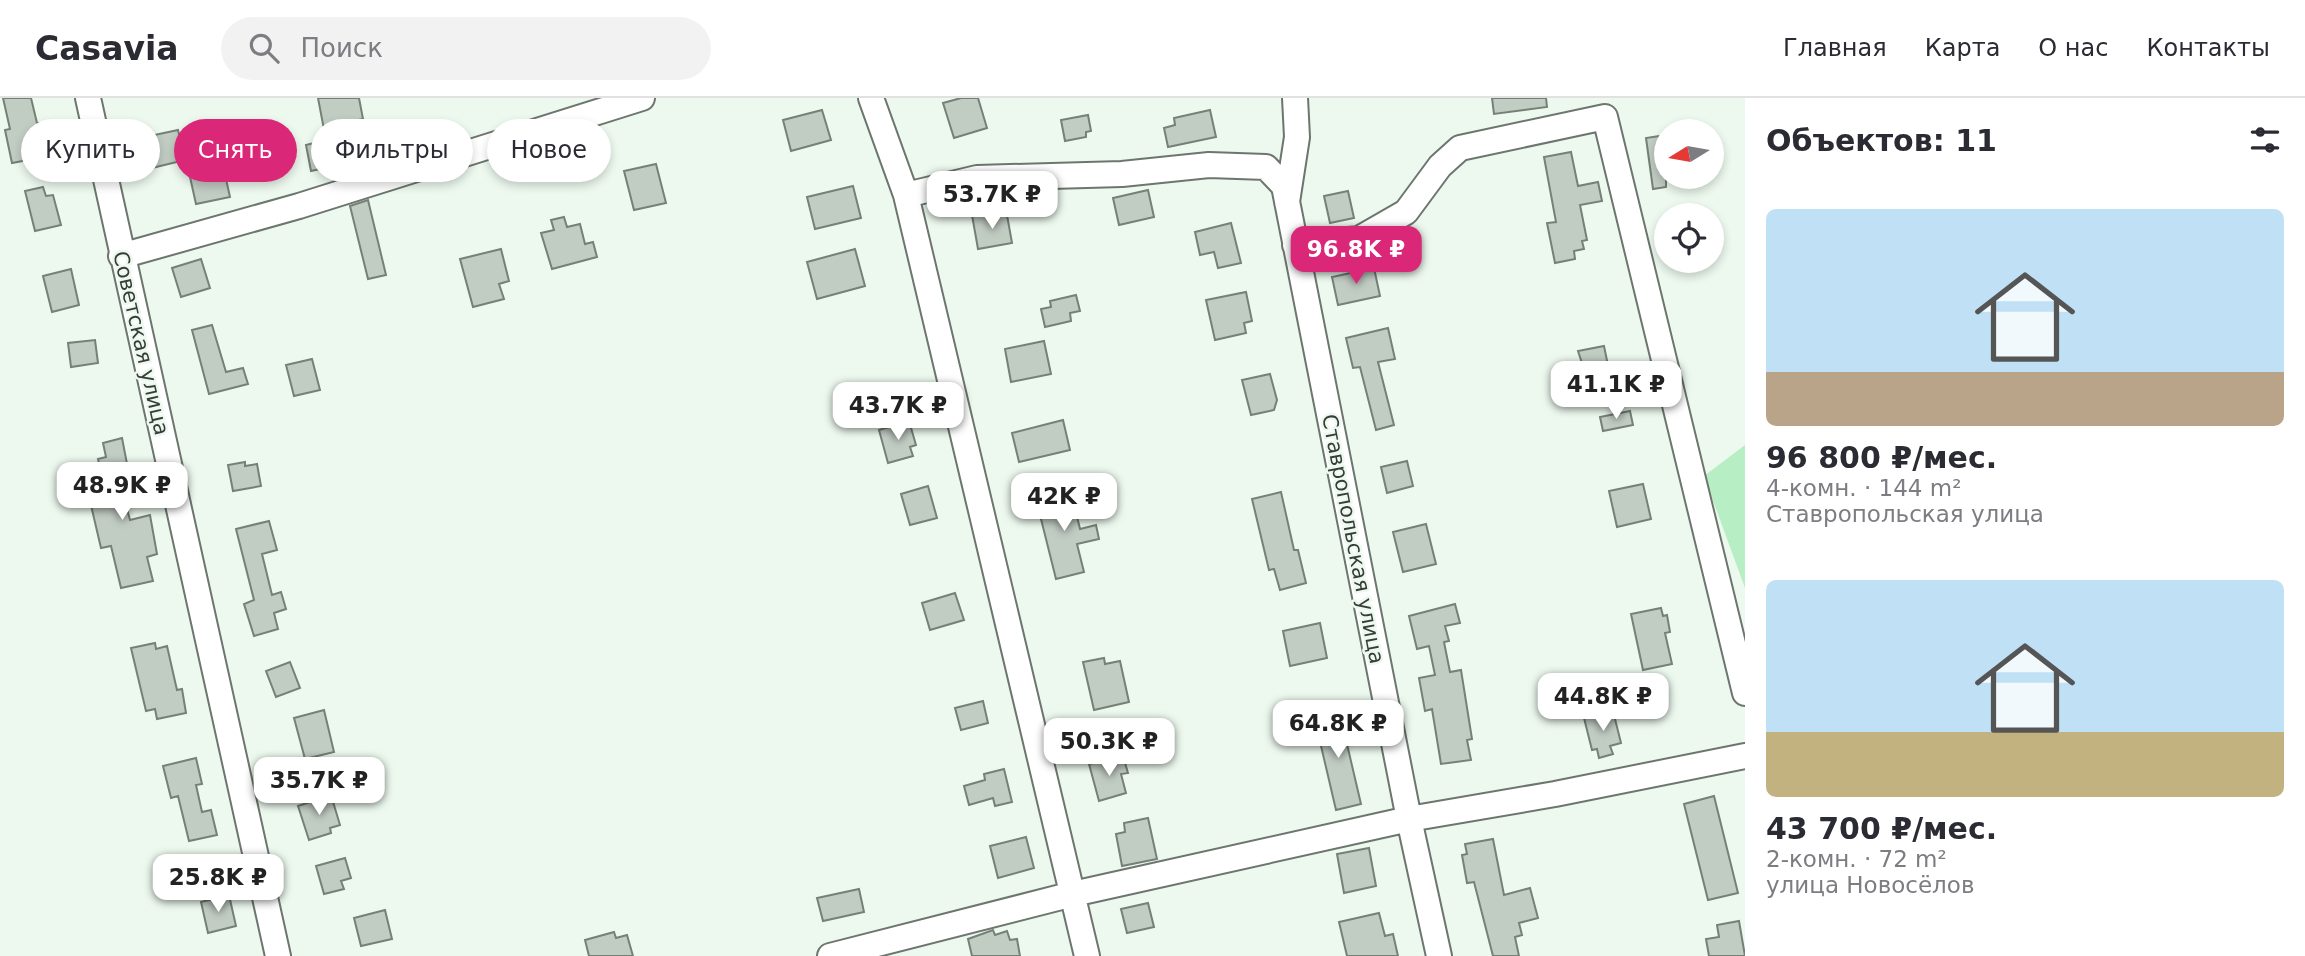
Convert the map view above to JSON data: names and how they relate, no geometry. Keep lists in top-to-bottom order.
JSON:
{
  "streets": {
    "street": ["Советская улица", "Ставропольская улица"]
  },
  "north": "left",
  "page": {
    "header": "Casavia",
    "search": "Поиск",
    "nav": [
      "Главная",
      "Карта",
      "О нас",
      "Контакты"
    ],
    "heading": "Объектов: 11",
    "chip": [
      "Купить",
      "Снять",
      "Фильтры",
      "Новое"
    ],
    "price": [
      "53.7K ₽",
      "96.8K ₽",
      "41.1K ₽",
      "43.7K ₽",
      "48.9K ₽",
      "42K ₽",
      "44.8K ₽",
      "64.8K ₽",
      "50.3K ₽",
      "35.7K ₽",
      "25.8K ₽"
    ],
    "list": [
      {
        "name": "96 800 ₽/мес.",
        "note": "4-комн. · 144 m² · Ставропольская улица"
      },
      {
        "name": "43 700 ₽/мес.",
        "note": "2-комн. · 72 m² · улица Новосёлов"
      }
    ]
  }
}
